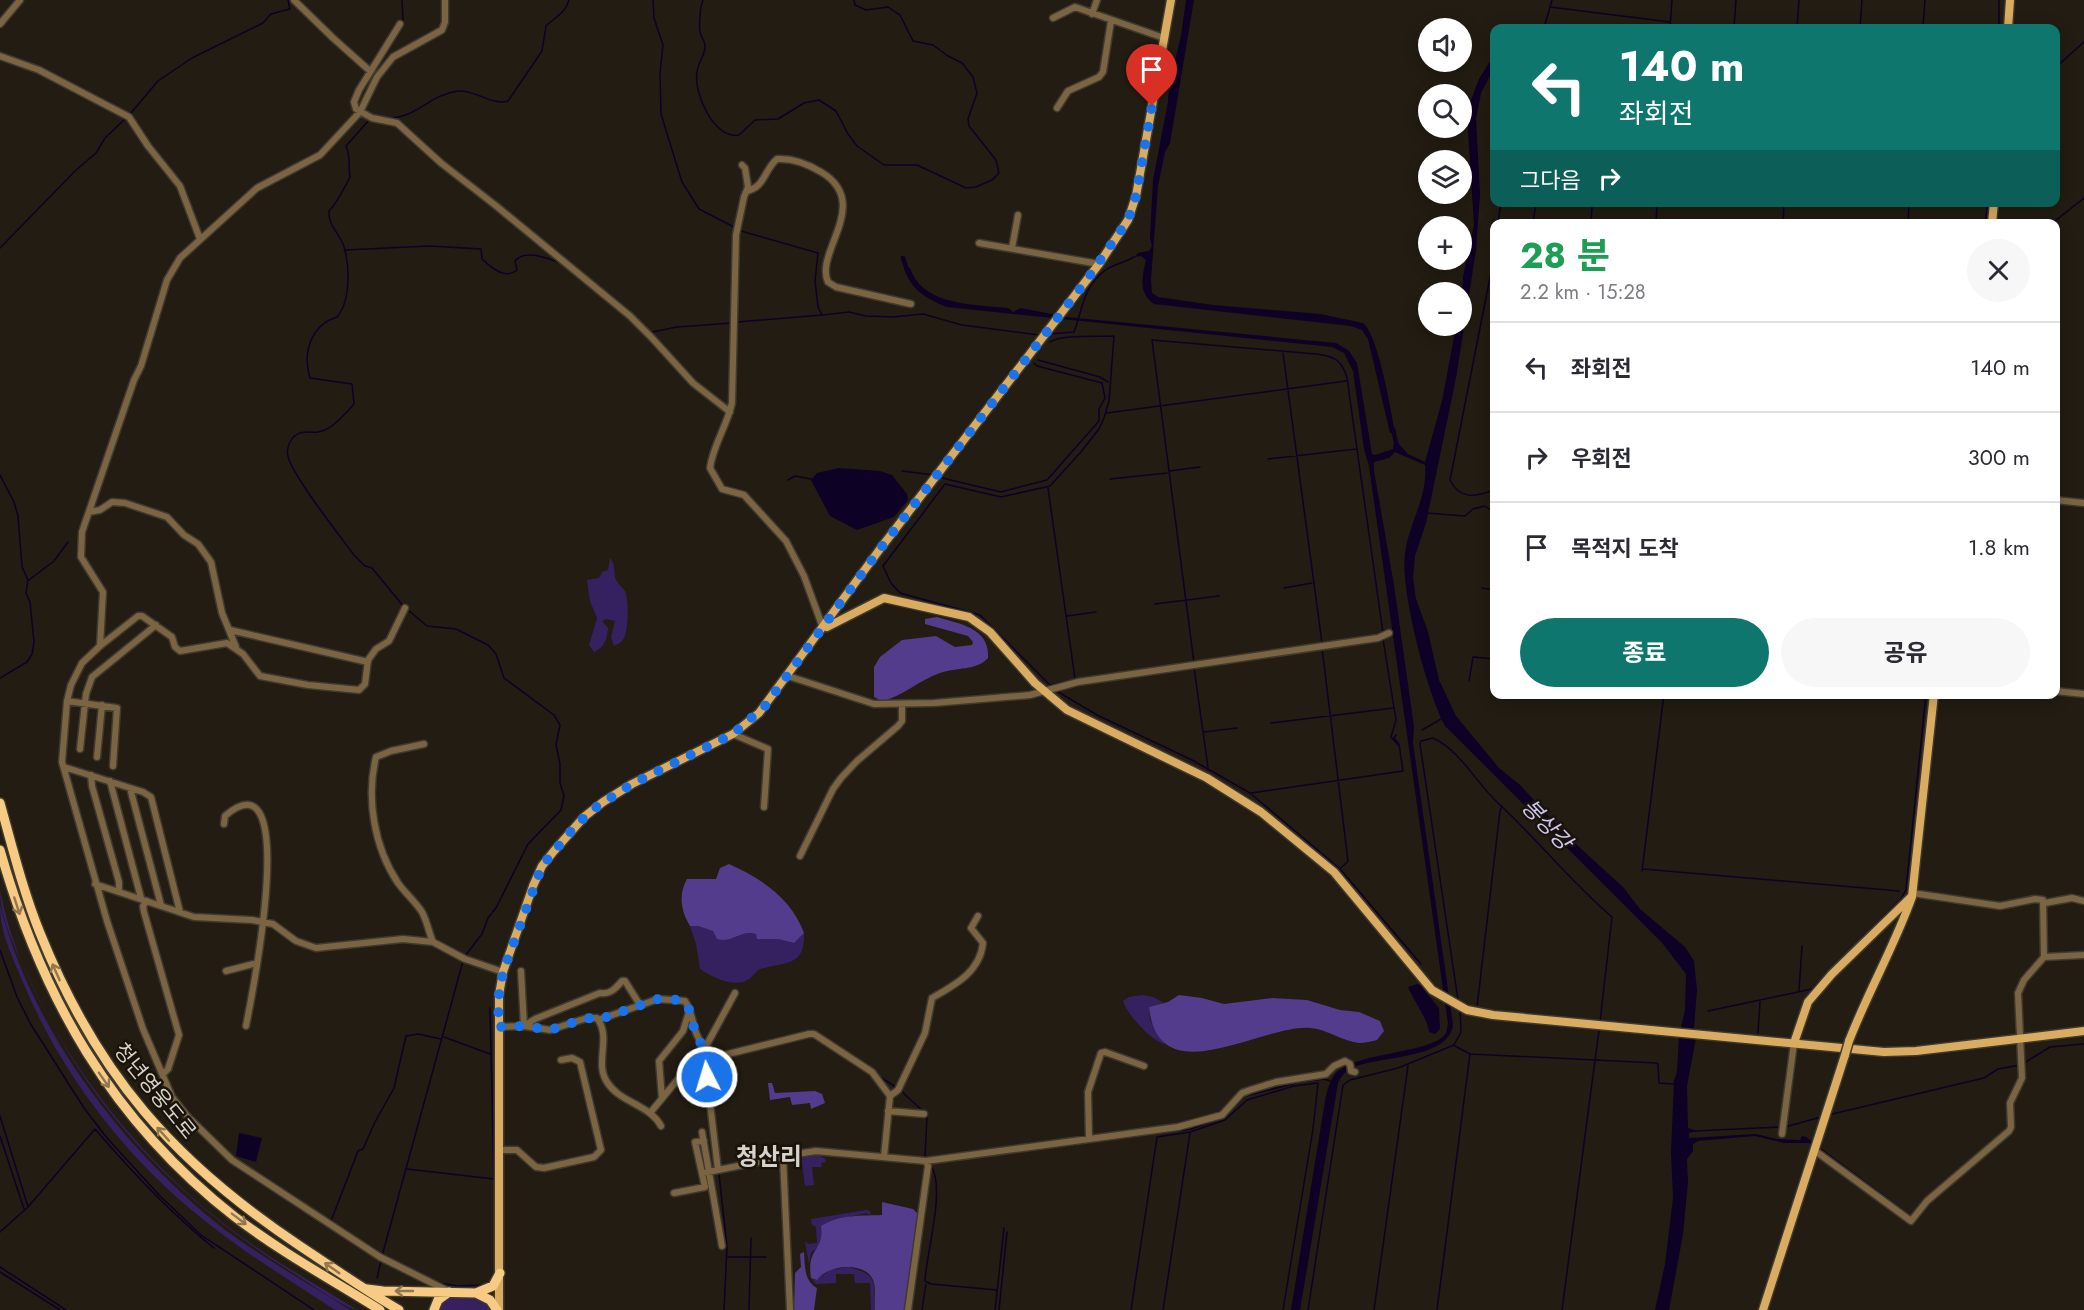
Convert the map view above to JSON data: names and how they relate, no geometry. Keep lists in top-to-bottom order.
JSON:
{
  "streets": {
    "highway": ["청년영웅도로"]
  },
  "districts": ["청산리"],
  "water": ["봉상강"],
  "page": {
    "map_buttons": ["+", "−"],
    "turn": ["140 m", "좌회전"],
    "then": "그다음",
    "heading": ["28 분", "2.2 km · 15:28"],
    "list": [
      {
        "name": "좌회전",
        "value": "140 m"
      },
      {
        "name": "우회전",
        "value": "300 m"
      },
      {
        "name": "목적지 도착",
        "value": "1.8 km"
      }
    ],
    "buttons": ["종료", "공유"]
  }
}
